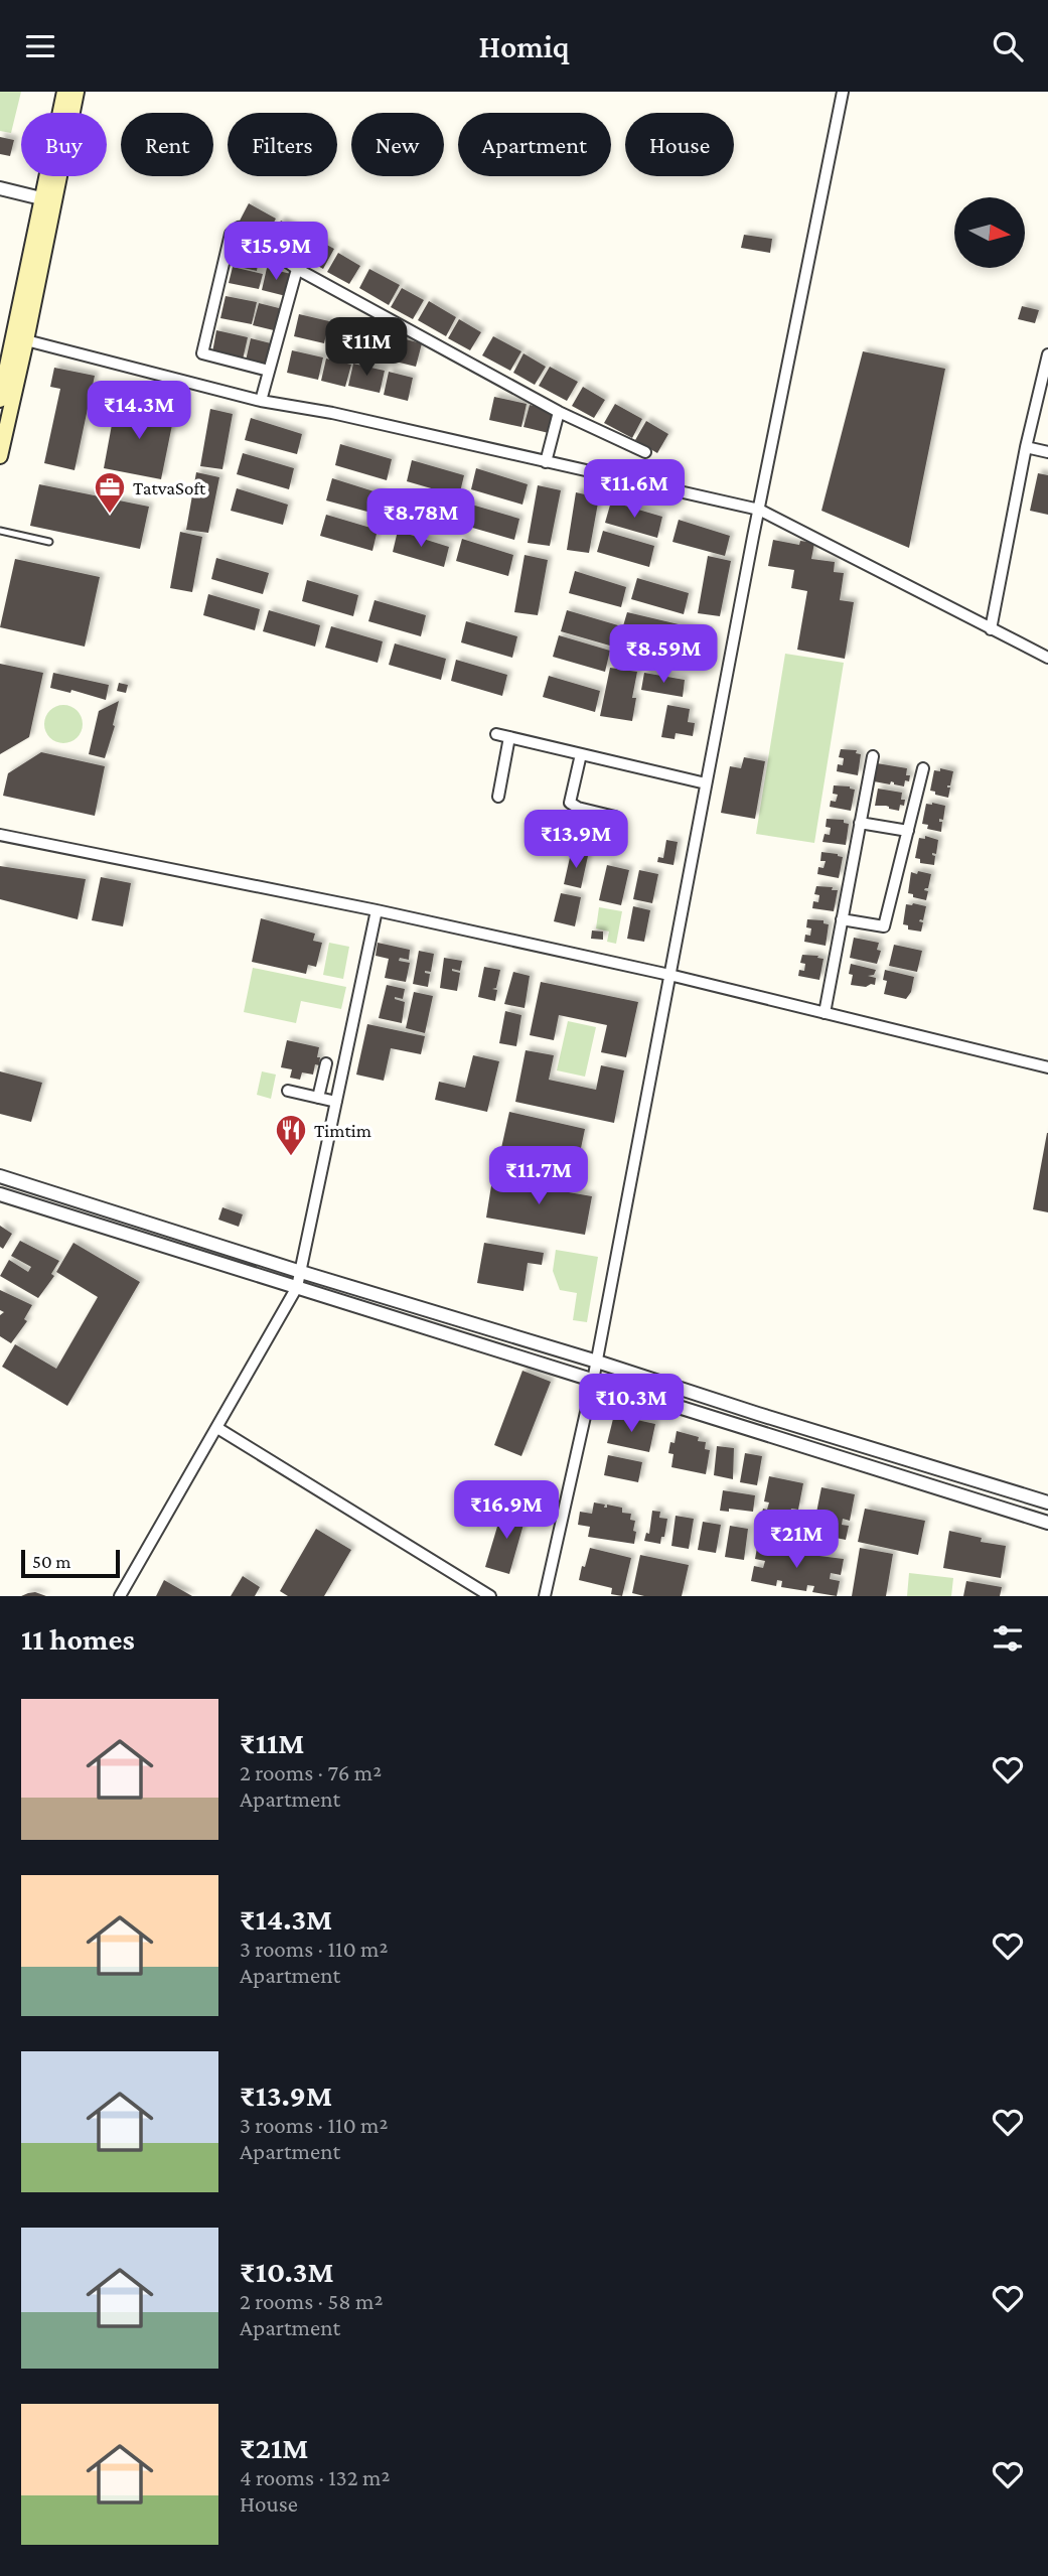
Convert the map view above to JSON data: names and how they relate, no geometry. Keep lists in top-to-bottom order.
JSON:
{
  "places": {
    "office": ["TatvaSoft"],
    "restaurant": ["Timtim"]
  },
  "scale_bar": "50 m",
  "north": "right",
  "page": {
    "header": "Homiq",
    "chip": [
      "Buy",
      "Rent",
      "Filters",
      "New",
      "Apartment",
      "House"
    ],
    "price": [
      "₹15.9M",
      "₹11M",
      "₹14.3M",
      "₹11.6M",
      "₹8.78M",
      "₹8.59M",
      "₹13.9M",
      "₹11.7M",
      "₹10.3M",
      "₹16.9M",
      "₹21M"
    ],
    "scale": "50 m",
    "heading": "11 homes",
    "list": [
      {
        "name": "₹11M",
        "note": "2 rooms · 76 m² · Apartment"
      },
      {
        "name": "₹14.3M",
        "note": "3 rooms · 110 m² · Apartment"
      },
      {
        "name": "₹13.9M",
        "note": "3 rooms · 110 m² · Apartment"
      },
      {
        "name": "₹10.3M",
        "note": "2 rooms · 58 m² · Apartment"
      },
      {
        "name": "₹21M",
        "note": "4 rooms · 132 m² · House"
      }
    ]
  }
}
